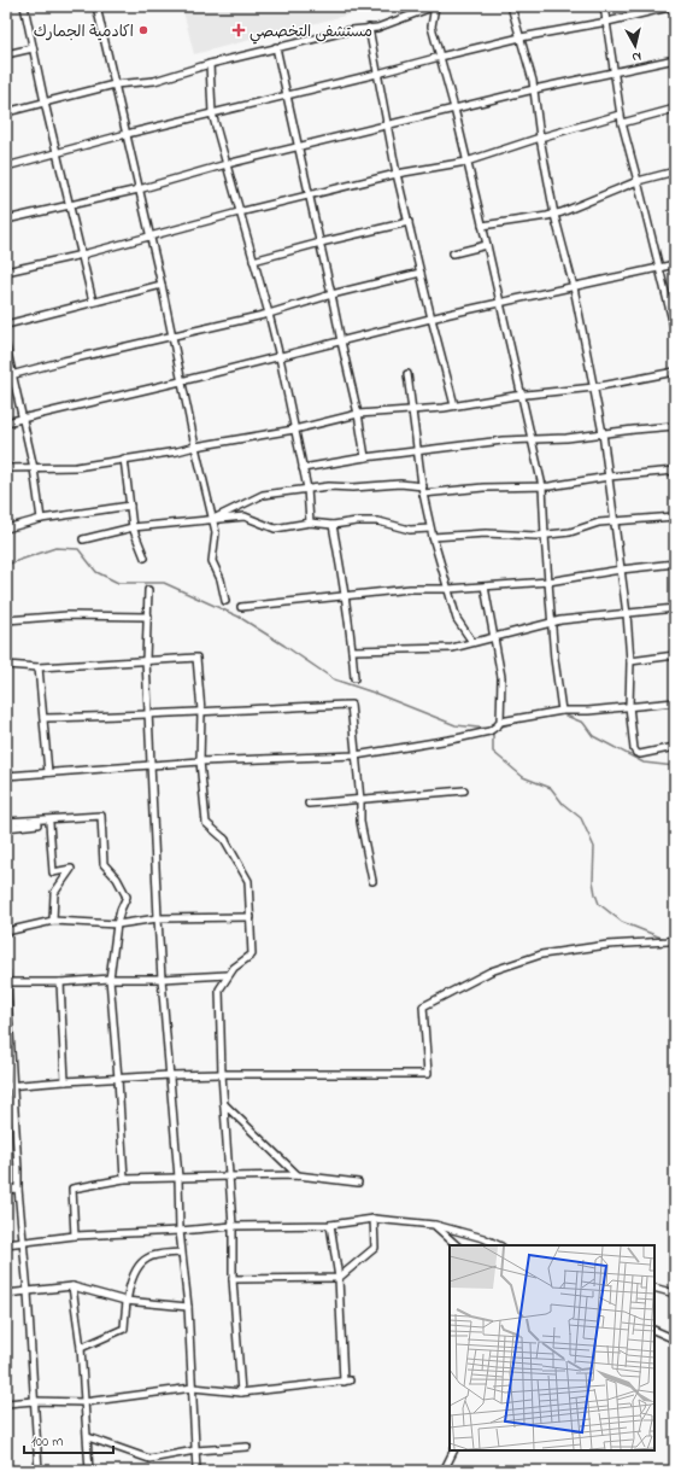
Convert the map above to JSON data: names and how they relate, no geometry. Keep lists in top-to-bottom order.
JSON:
{
  "places": {
    "other": ["اكادمية الجمارك"],
    "health": ["مستشفى التخصصي"]
  },
  "scale_bar": "100 m",
  "north": "bottom"
}
